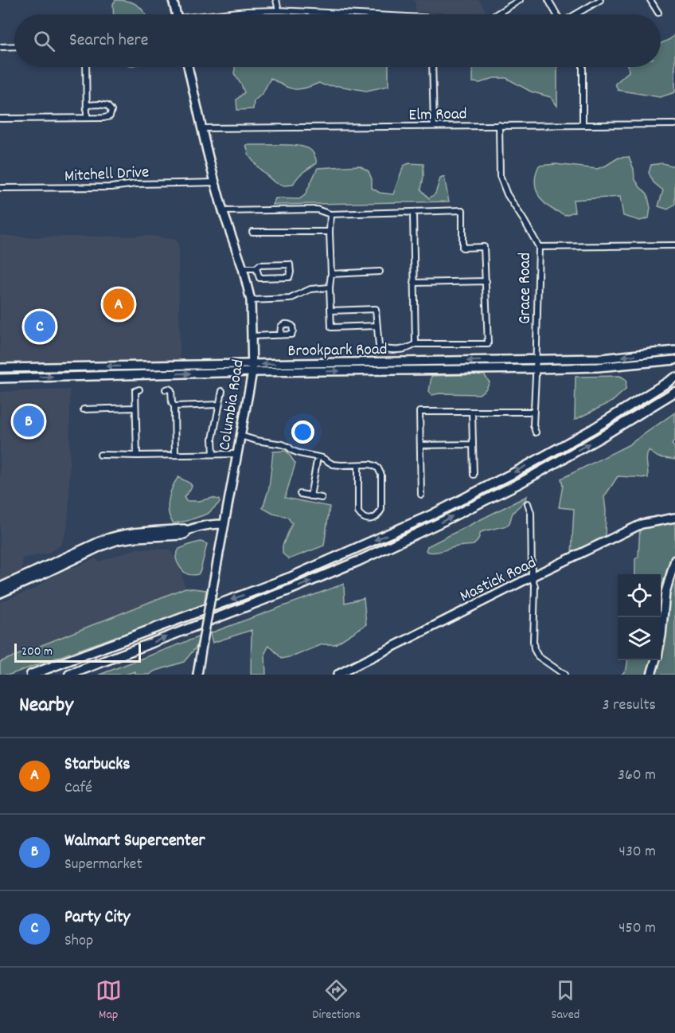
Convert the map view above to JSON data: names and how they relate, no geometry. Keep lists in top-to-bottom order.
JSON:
{
  "streets": {
    "street": [
      "Elm Road",
      "Mitchell Drive",
      "Grace Road",
      "Brookpark Road",
      "Columbia Road",
      "Mastick Road"
    ]
  },
  "crossings": [
    ["Elm Road", "Grace Road"],
    ["Elm Road", "Columbia Road"],
    ["Mitchell Drive", "Columbia Road"],
    ["Grace Road", "Brookpark Road"],
    ["Brookpark Road", "Columbia Road"]
  ],
  "scale_bar": "200 m",
  "page": {
    "search": "Search here",
    "pins": ["A", "C", "B"],
    "scale": "200 m",
    "heading": ["Nearby", "3 results"],
    "list": [
      {
        "mark": "A",
        "name": "Starbucks",
        "note": "Café",
        "value": "360 m"
      },
      {
        "mark": "B",
        "name": "Walmart Supercenter",
        "note": "Supermarket",
        "value": "430 m"
      },
      {
        "mark": "C",
        "name": "Party City",
        "note": "Shop",
        "value": "450 m"
      }
    ],
    "nav": ["Map", "Directions", "Saved"]
  }
}
